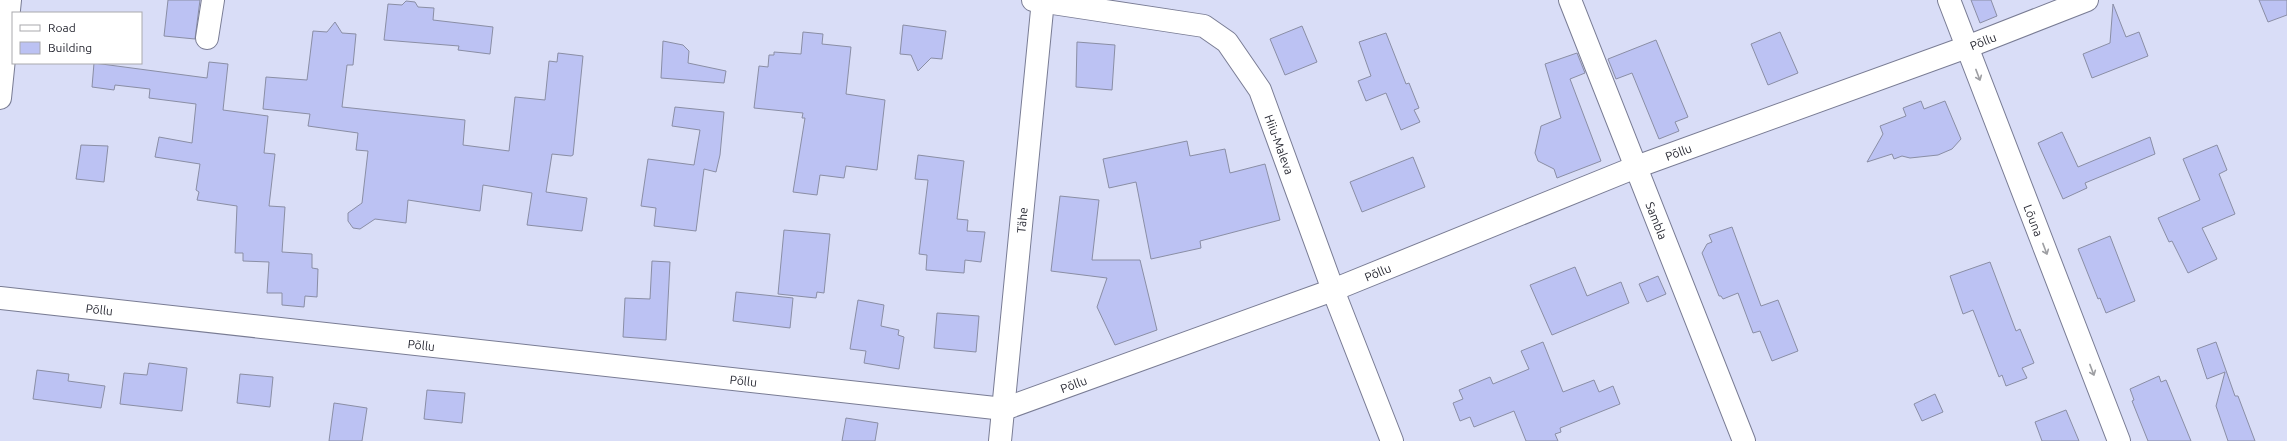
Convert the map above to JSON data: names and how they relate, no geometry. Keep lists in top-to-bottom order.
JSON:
{
  "streets": {
    "street": [
      "Põllu",
      "Hiiu-Maleva",
      "Sambla",
      "Lõuna",
      "Tähe"
    ]
  },
  "crossings": [
    ["Põllu", "Hiiu-Maleva"],
    ["Põllu", "Sambla"],
    ["Põllu", "Lõuna"],
    ["Põllu", "Tähe"],
    ["Hiiu-Maleva", "Tähe"]
  ],
  "one_way": ["Lõuna"],
  "legend": ["Road", "Building"]
}
